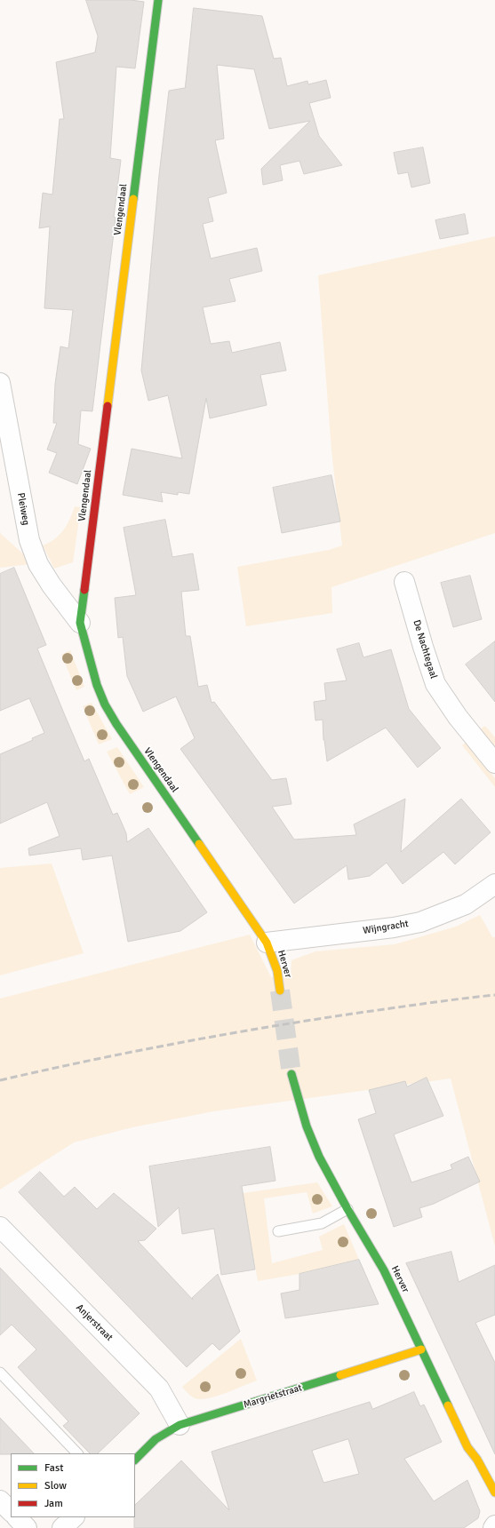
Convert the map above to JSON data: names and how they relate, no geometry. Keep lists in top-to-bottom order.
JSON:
{
  "streets": {
    "street": [
      "Vlengendaal",
      "Pleiweg",
      "De Nachtegaal",
      "Wijngracht",
      "Herver",
      "Anjerstraat",
      "Margrietstraat"
    ]
  },
  "crossings": [
    ["Vlengendaal", "Pleiweg"],
    ["Vlengendaal", "Wijngracht"],
    ["Vlengendaal", "Herver"],
    ["Wijngracht", "Herver"],
    ["Herver", "Margrietstraat"],
    ["Anjerstraat", "Margrietstraat"]
  ],
  "legend": ["Fast", "Slow", "Jam"]
}
